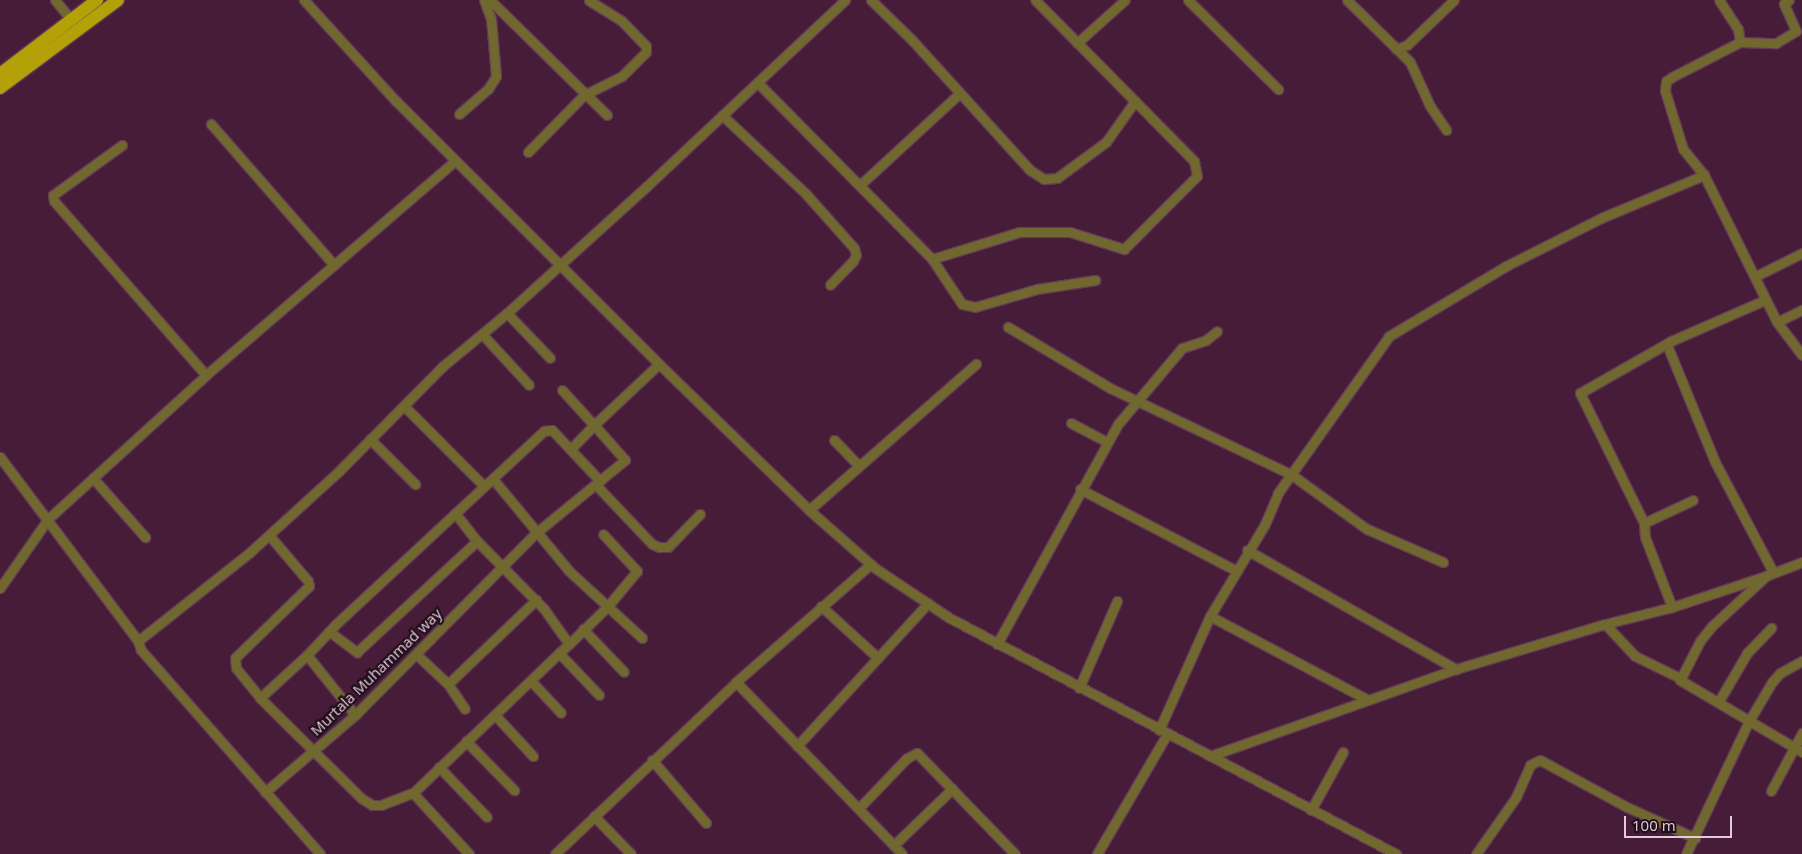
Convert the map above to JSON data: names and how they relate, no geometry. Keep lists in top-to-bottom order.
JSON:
{
  "streets": {
    "street": ["Murtala Muhammad way"]
  },
  "scale_bar": "100 m"
}
